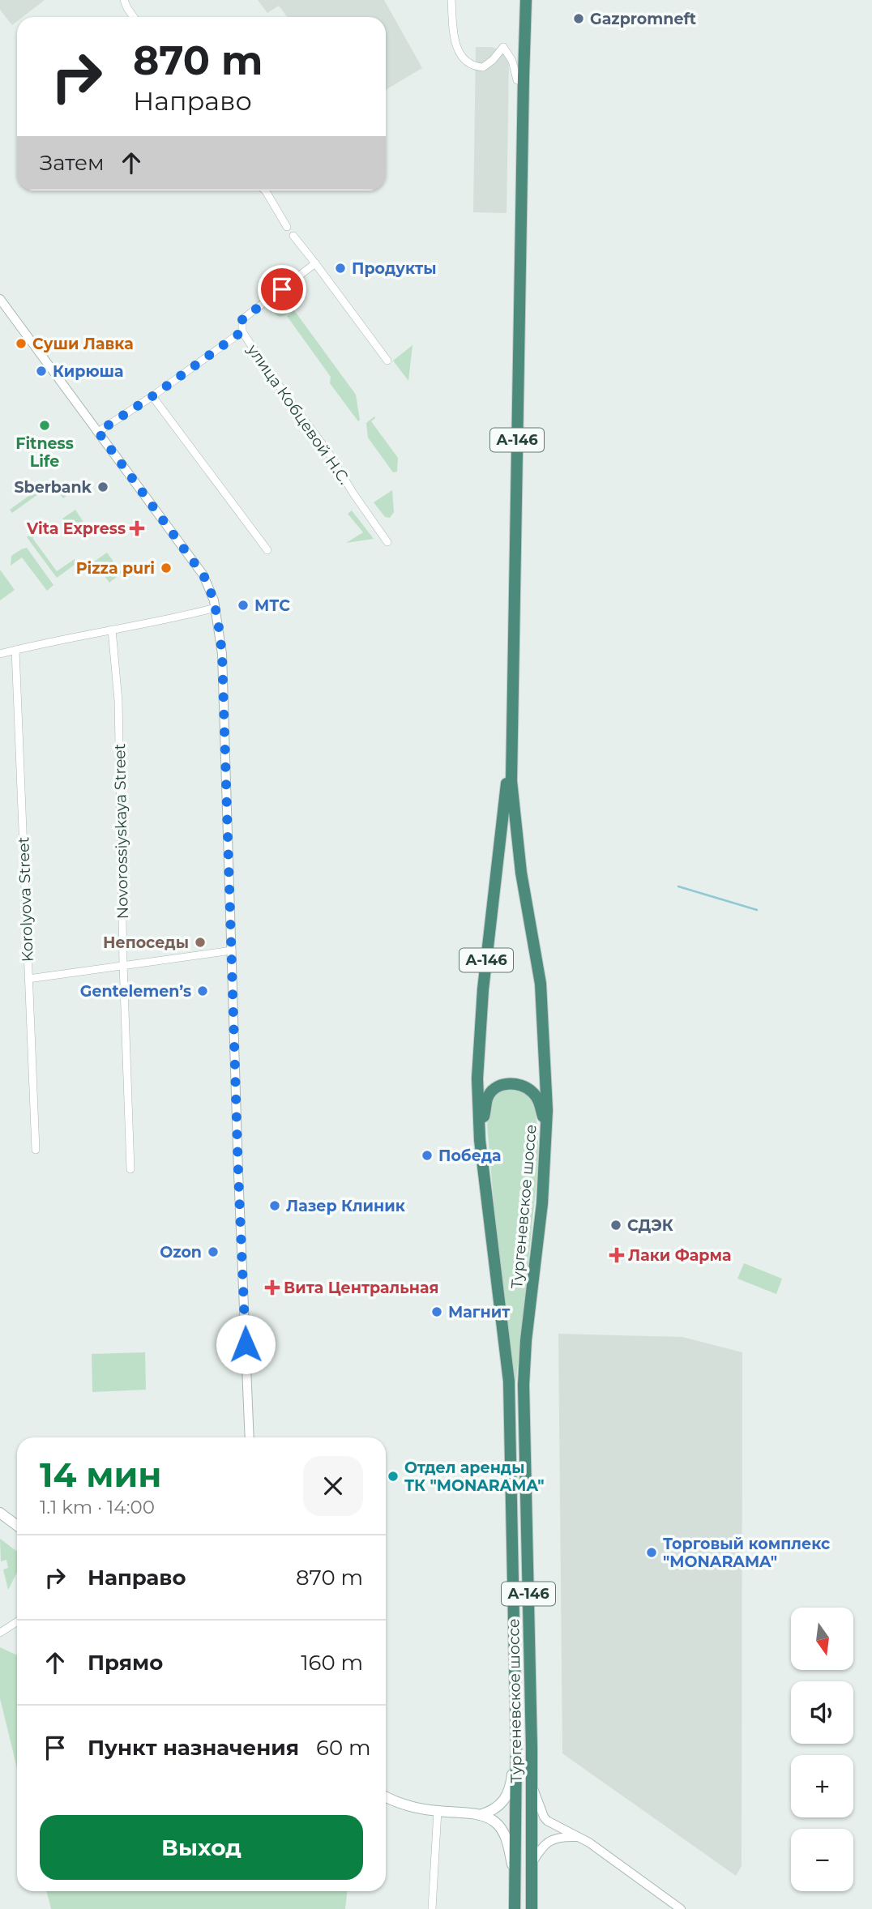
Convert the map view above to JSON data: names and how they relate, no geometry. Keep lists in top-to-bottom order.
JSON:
{
  "streets": {
    "highway": ["А-146", "Тургеневское шоссе"],
    "street": ["улица Кобцевой Н.С.", "Novorossiyskaya Street", "Korolyova Street"]
  },
  "crossings": [
    ["А-146", "Тургеневское шоссе"]
  ],
  "places": {
    "other": [
      "Gazpromneft",
      "Продукты",
      "Суши Лавка",
      "Кирюша",
      "Fitness Life",
      "Sberbank",
      "Pizza puri",
      "МТС",
      "Непоседы",
      "Gentelemen’s",
      "Победа",
      "Лазер Клиник",
      "СДЭК",
      "Ozon",
      "Магнит",
      "Отдел аренды ТК \"MONARAMA\"",
      "Торговый комплекс \"MONARAMA\""
    ],
    "health": ["Vita Express", "Лаки Фарма", "Вита Центральная"]
  },
  "north": "bottom",
  "page": {
    "turn": ["870 m", "Направо"],
    "then": "Затем",
    "heading": ["14 мин", "1.1 km · 14:00"],
    "list": [
      {
        "name": "Направо",
        "value": "870 m"
      },
      {
        "name": "Прямо",
        "value": "160 m"
      },
      {
        "name": "Пункт назначения",
        "value": "60 m"
      }
    ],
    "map_buttons": ["+", "−"],
    "buttons": "Выход"
  }
}
